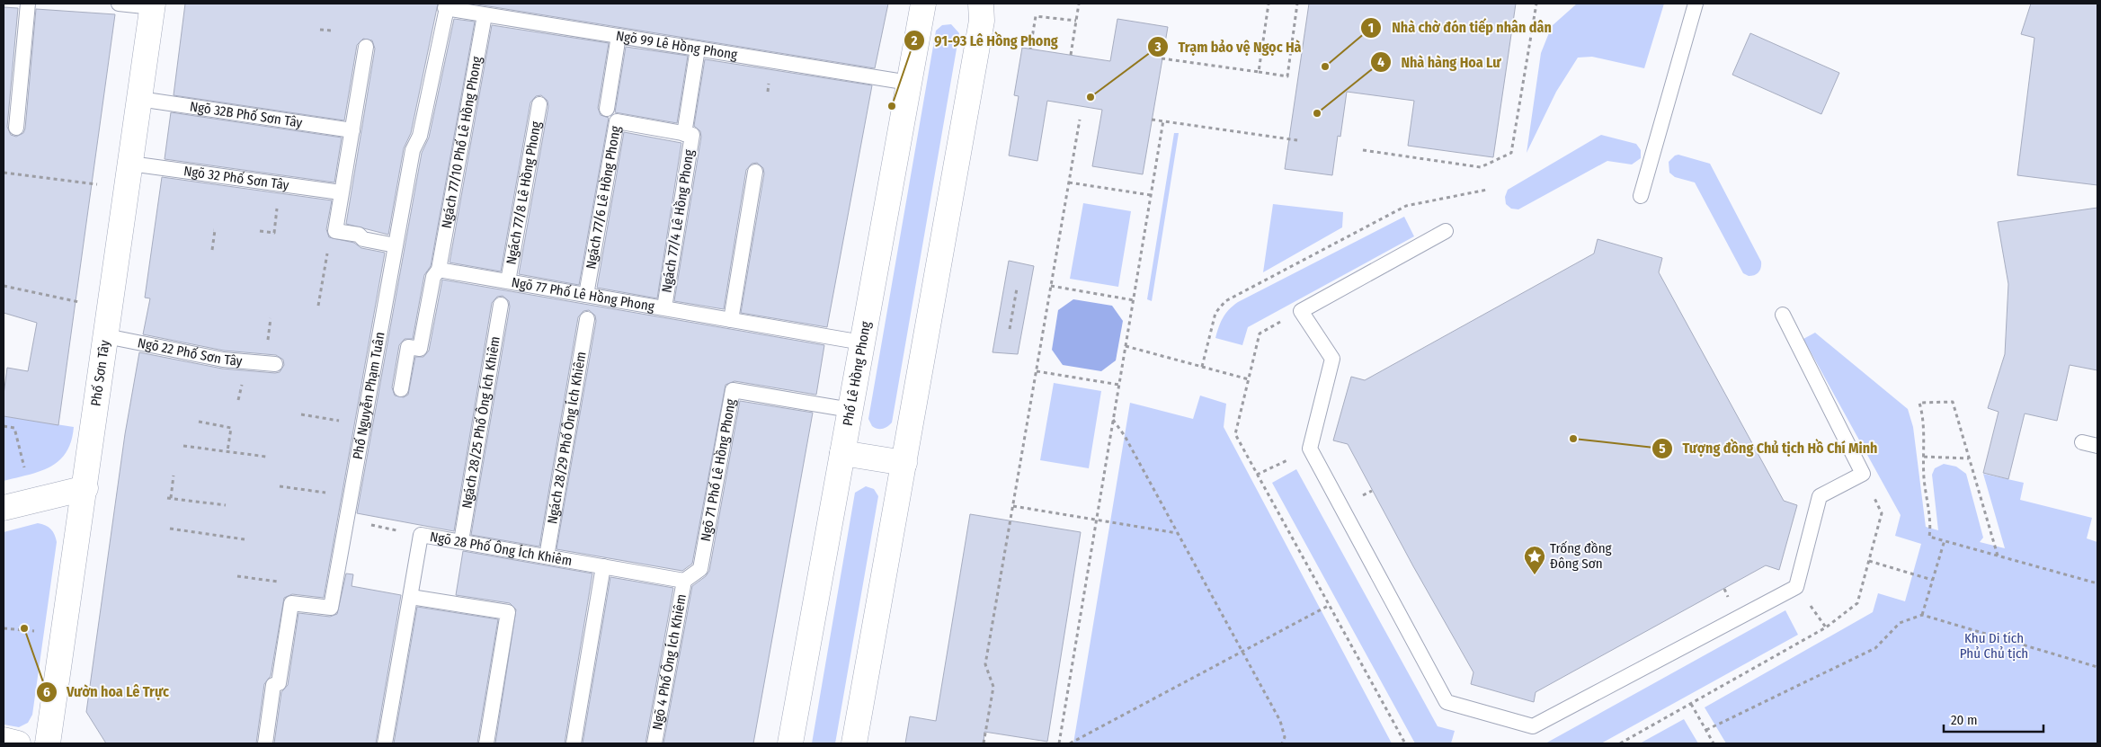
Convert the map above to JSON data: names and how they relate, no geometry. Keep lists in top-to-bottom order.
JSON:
{
  "streets": {
    "street": ["Phố Sơn Tây", "Phố Lê Hồng Phong"],
    "lane": [
      "Ngõ 99 Lê Hồng Phong",
      "Ngõ 32B Phố Sơn Tây",
      "Ngách 77/10 Phố Lê Hồng Phong",
      "Ngõ 32 Phố Sơn Tây",
      "Ngách 77/8 Lê Hồng Phong",
      "Ngách 77/6 Lê Hồng Phong",
      "Ngách 77/4 Lê Hồng Phong",
      "Ngõ 77 Phố Lê Hồng Phong",
      "Ngõ 22 Phố Sơn Tây",
      "Phố Nguyễn Phạm Tuân",
      "Ngách 28/25 Phố Ông Ích Khiêm",
      "Ngách 28/29 Phố Ông Ích Khiêm",
      "Ngõ 71 Phố Lê Hồng Phong",
      "Ngõ 28 Phố Ông Ích Khiêm",
      "Ngõ 4 Phố Ông Ích Khiêm"
    ]
  },
  "crossings": [
    ["Ngõ 99 Lê Hồng Phong", "Ngách 77/10 Phố Lê Hồng Phong"],
    ["Ngõ 99 Lê Hồng Phong", "Ngách 77/4 Lê Hồng Phong"],
    ["Ngõ 99 Lê Hồng Phong", "Phố Lê Hồng Phong"],
    ["Ngõ 99 Lê Hồng Phong", "Phố Nguyễn Phạm Tuân"],
    ["Ngõ 32B Phố Sơn Tây", "Phố Sơn Tây"],
    ["Ngách 77/10 Phố Lê Hồng Phong", "Ngõ 77 Phố Lê Hồng Phong"],
    ["Ngõ 32 Phố Sơn Tây", "Phố Sơn Tây"],
    ["Ngách 77/8 Lê Hồng Phong", "Ngõ 77 Phố Lê Hồng Phong"],
    ["Ngách 77/6 Lê Hồng Phong", "Ngách 77/4 Lê Hồng Phong"],
    ["Ngách 77/6 Lê Hồng Phong", "Ngõ 77 Phố Lê Hồng Phong"],
    ["Ngách 77/4 Lê Hồng Phong", "Ngõ 77 Phố Lê Hồng Phong"],
    ["Ngõ 77 Phố Lê Hồng Phong", "Phố Lê Hồng Phong"],
    ["Ngõ 22 Phố Sơn Tây", "Phố Sơn Tây"],
    ["Phố Lê Hồng Phong", "Ngõ 71 Phố Lê Hồng Phong"],
    ["Ngách 28/25 Phố Ông Ích Khiêm", "Ngõ 28 Phố Ông Ích Khiêm"],
    ["Ngách 28/29 Phố Ông Ích Khiêm", "Ngõ 28 Phố Ông Ích Khiêm"],
    ["Ngõ 71 Phố Lê Hồng Phong", "Ngõ 28 Phố Ông Ích Khiêm"],
    ["Ngõ 71 Phố Lê Hồng Phong", "Ngõ 4 Phố Ông Ích Khiêm"],
    ["Ngõ 28 Phố Ông Ích Khiêm", "Ngõ 4 Phố Ông Ích Khiêm"]
  ],
  "parks": ["Khu Di tích Phủ Chủ tịch"],
  "places": {
    "other": [
      "Nhà chờ đón tiếp nhân dân",
      "Trạm bảo vệ Ngọc Hà",
      "91-93 Lê Hồng Phong",
      "Nhà hàng Hoa Lư",
      "Tượng đồng Chủ tịch Hồ Chí Minh",
      "Vườn hoa Lê Trực"
    ],
    "place": ["Trống đồng Đông Sơn"]
  },
  "scale_bar": "20 m"
}
